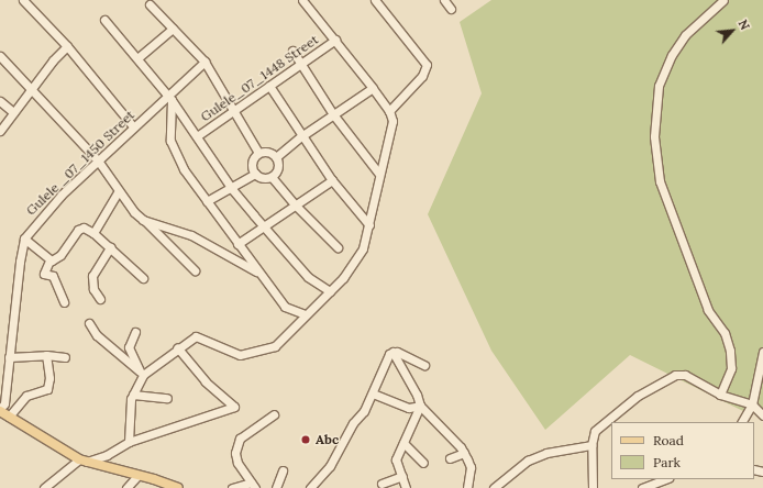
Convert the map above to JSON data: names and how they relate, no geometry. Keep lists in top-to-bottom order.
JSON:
{
  "streets": {
    "street": ["Gulele_07_1448 Street", "Gulele _07_1450 Street"]
  },
  "places": ["Abc"],
  "legend": ["Road", "Park"],
  "north": "top right"
}
